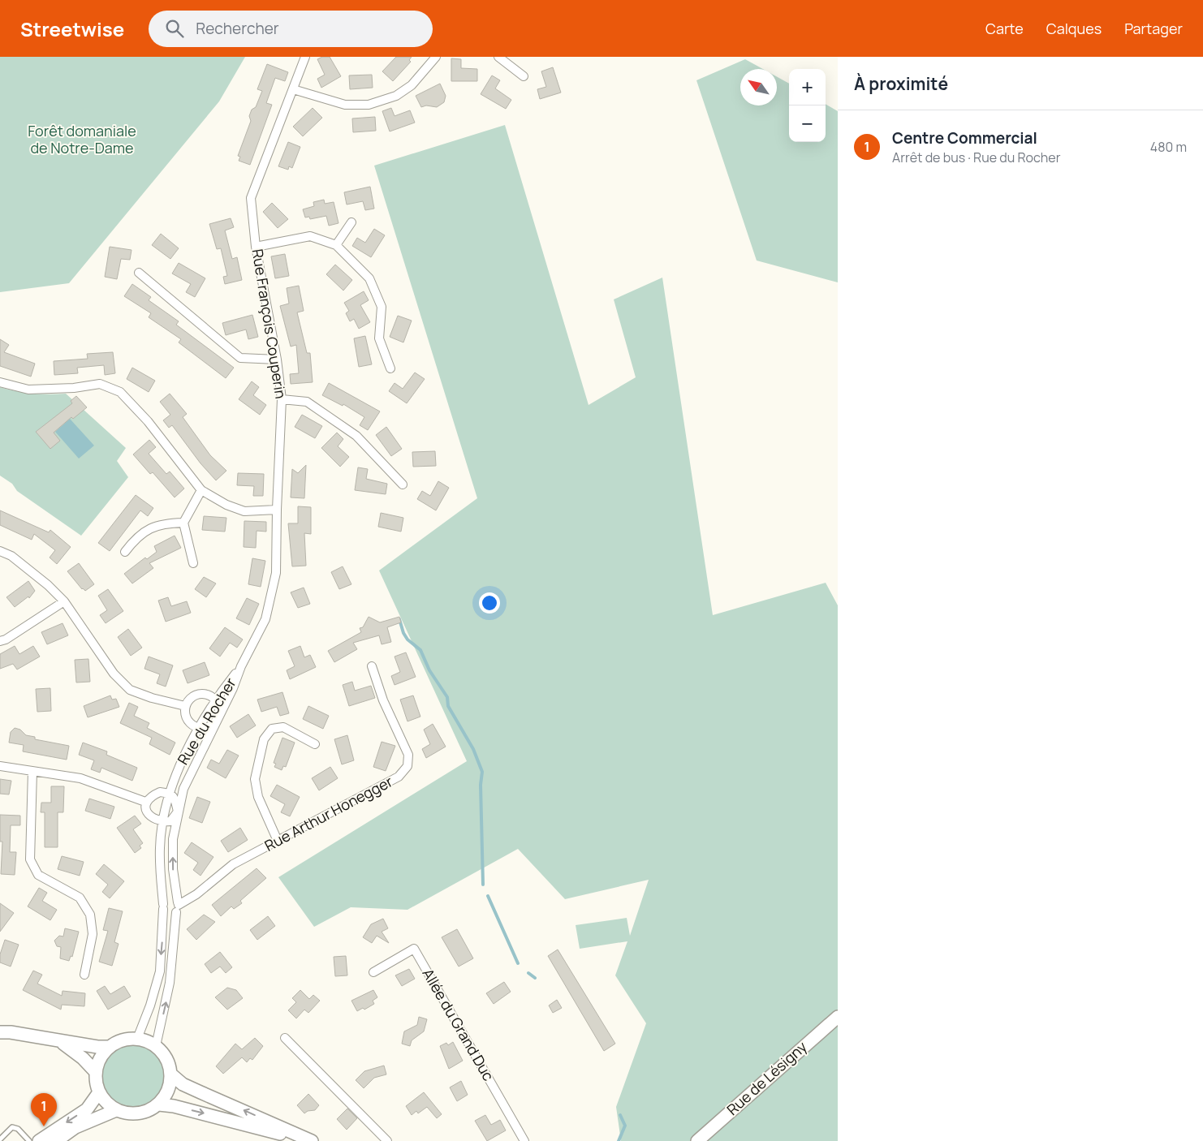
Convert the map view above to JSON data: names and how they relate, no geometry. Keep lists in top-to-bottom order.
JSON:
{
  "streets": {
    "street": [
      "Rue François Couperin",
      "Rue du Rocher",
      "Rue Arthur Honegger",
      "Allée du Grand Duc",
      "Rue de Lésigny"
    ]
  },
  "crossings": [
    ["Rue François Couperin", "Rue du Rocher"],
    ["Rue du Rocher", "Rue Arthur Honegger"]
  ],
  "parks": ["Forêt domaniale de Notre-Dame"],
  "north": "top left",
  "page": {
    "header": "Streetwise",
    "search": "Rechercher",
    "nav": ["Carte", "Calques", "Partager"],
    "heading": "À proximité",
    "map_buttons": ["+", "−"],
    "list": [
      {
        "mark": "1",
        "name": "Centre Commercial",
        "note": "Arrêt de bus · Rue du Rocher",
        "value": "480 m"
      }
    ],
    "pins": "1"
  }
}
